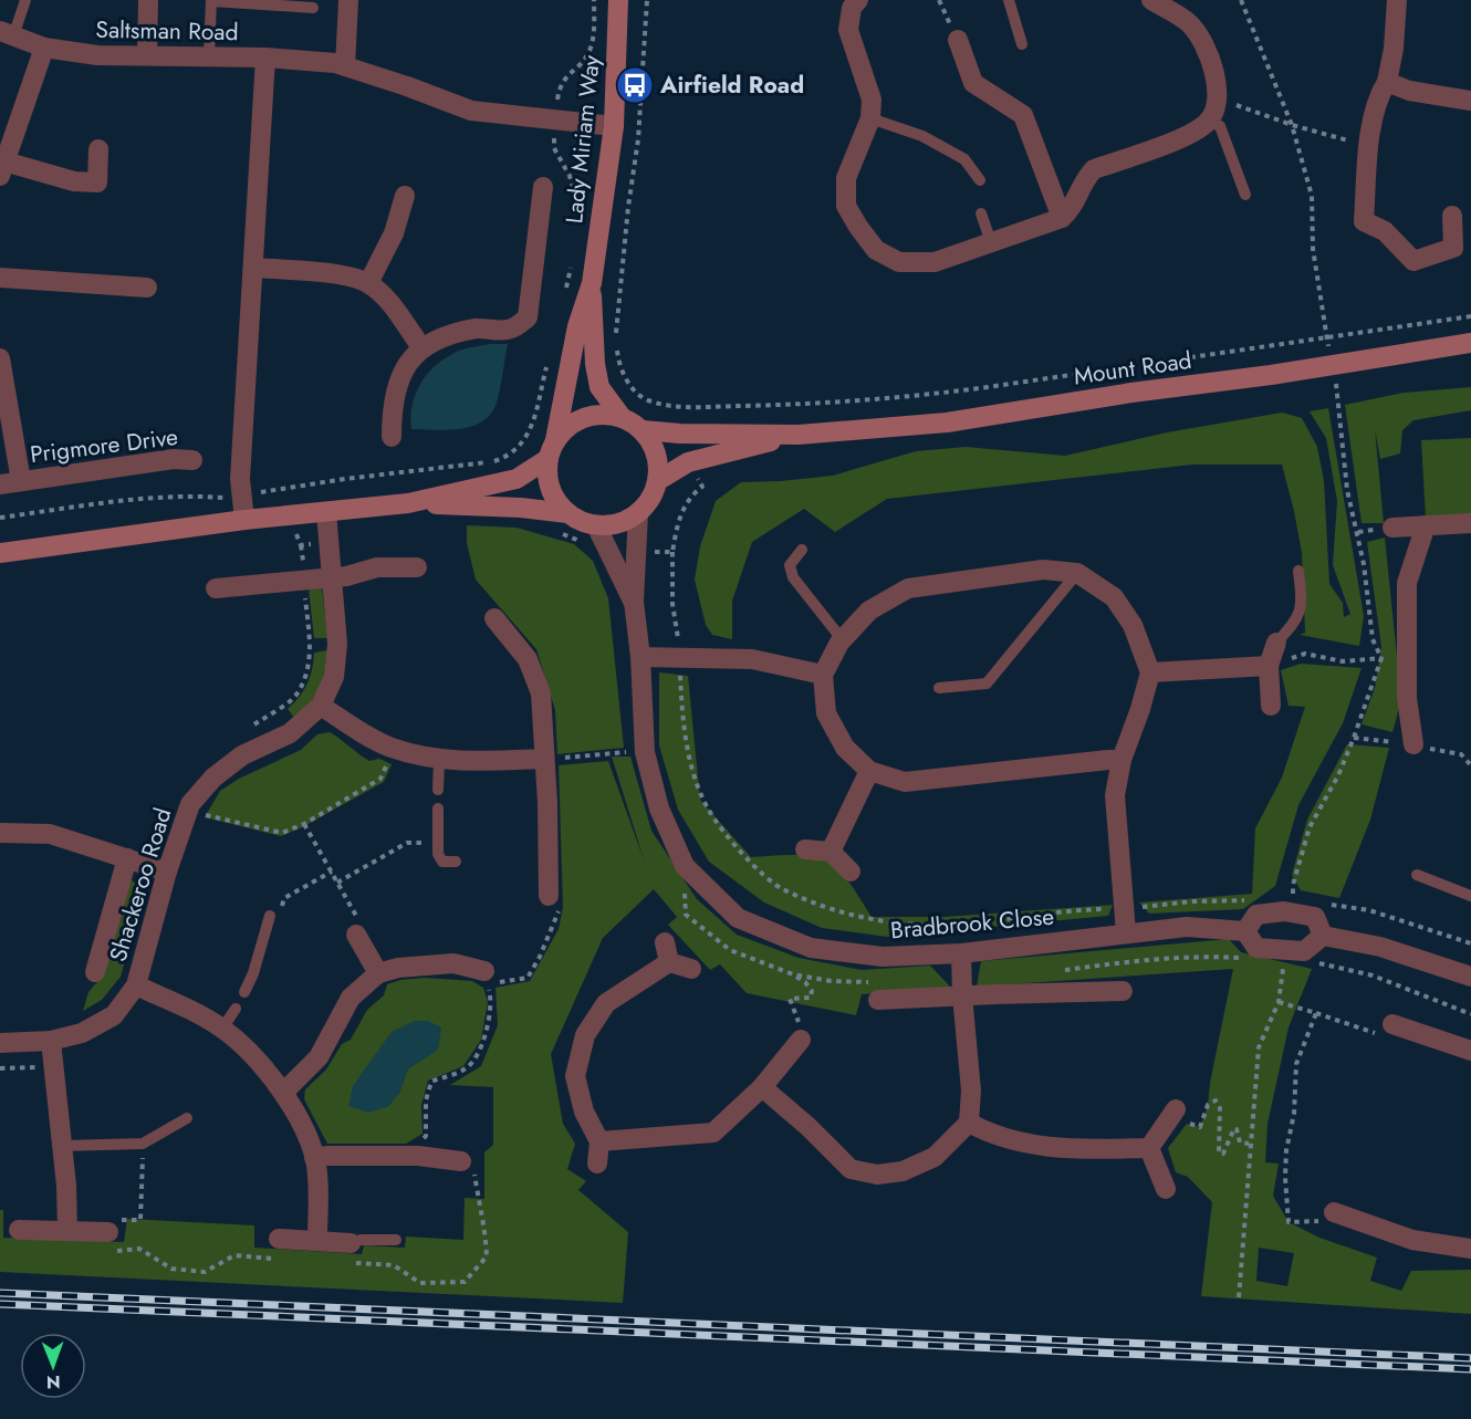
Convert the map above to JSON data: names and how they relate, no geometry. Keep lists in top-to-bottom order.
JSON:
{
  "streets": {
    "street": [
      "Saltsman Road",
      "Lady Miriam Way",
      "Mount Road",
      "Prigmore Drive",
      "Shackeroo Road",
      "Bradbrook Close"
    ]
  },
  "crossings": [
    ["Saltsman Road", "Lady Miriam Way"],
    ["Lady Miriam Way", "Mount Road"],
    ["Lady Miriam Way", "Bradbrook Close"],
    ["Mount Road", "Bradbrook Close"]
  ],
  "places": {
    "bus stop": ["Airfield Road"]
  },
  "north": "bottom"
}
